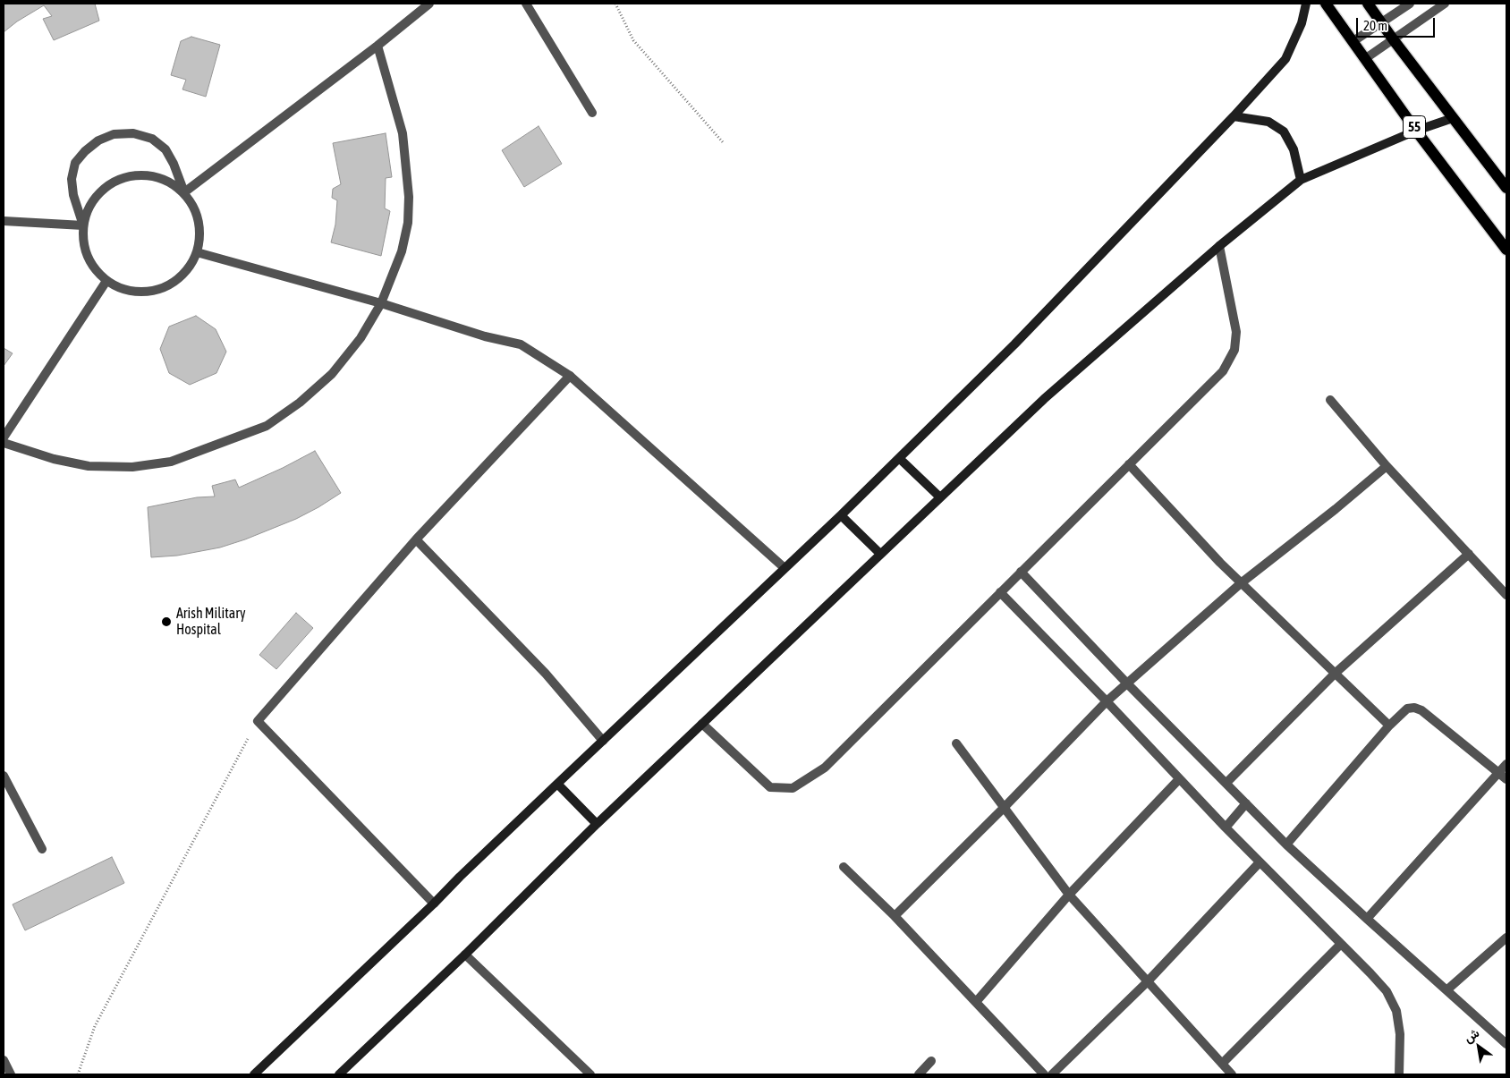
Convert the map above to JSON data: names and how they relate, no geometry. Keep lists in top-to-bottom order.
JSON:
{
  "streets": {
    "main road": ["55"]
  },
  "places": ["Arish Military Hospital"],
  "scale_bar": "20 m",
  "north": "top left"
}
